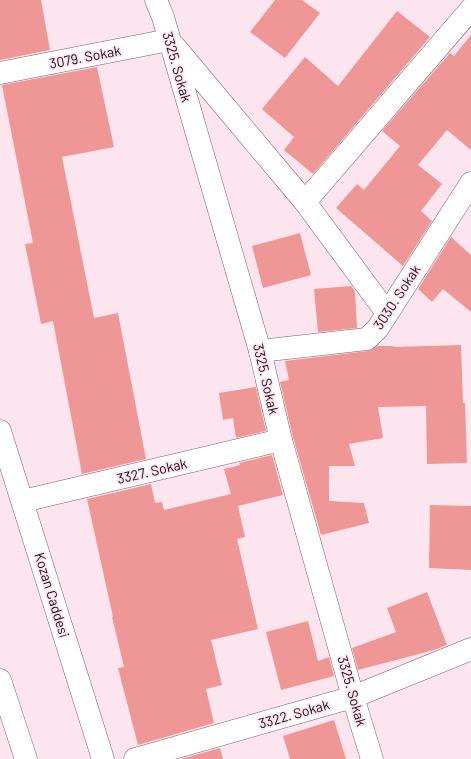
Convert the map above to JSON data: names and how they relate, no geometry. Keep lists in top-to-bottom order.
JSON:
{
  "streets": {
    "main road": [
      "3079. Sokak",
      "3325. Sokak",
      "3030. Sokak",
      "3327. Sokak",
      "Kozan Caddesi",
      "3322. Sokak"
    ]
  },
  "crossings": [
    ["3079. Sokak", "3325. Sokak"],
    ["3325. Sokak", "3030. Sokak"],
    ["3325. Sokak", "3327. Sokak"],
    ["3325. Sokak", "3322. Sokak"],
    ["3327. Sokak", "Kozan Caddesi"]
  ]
}
